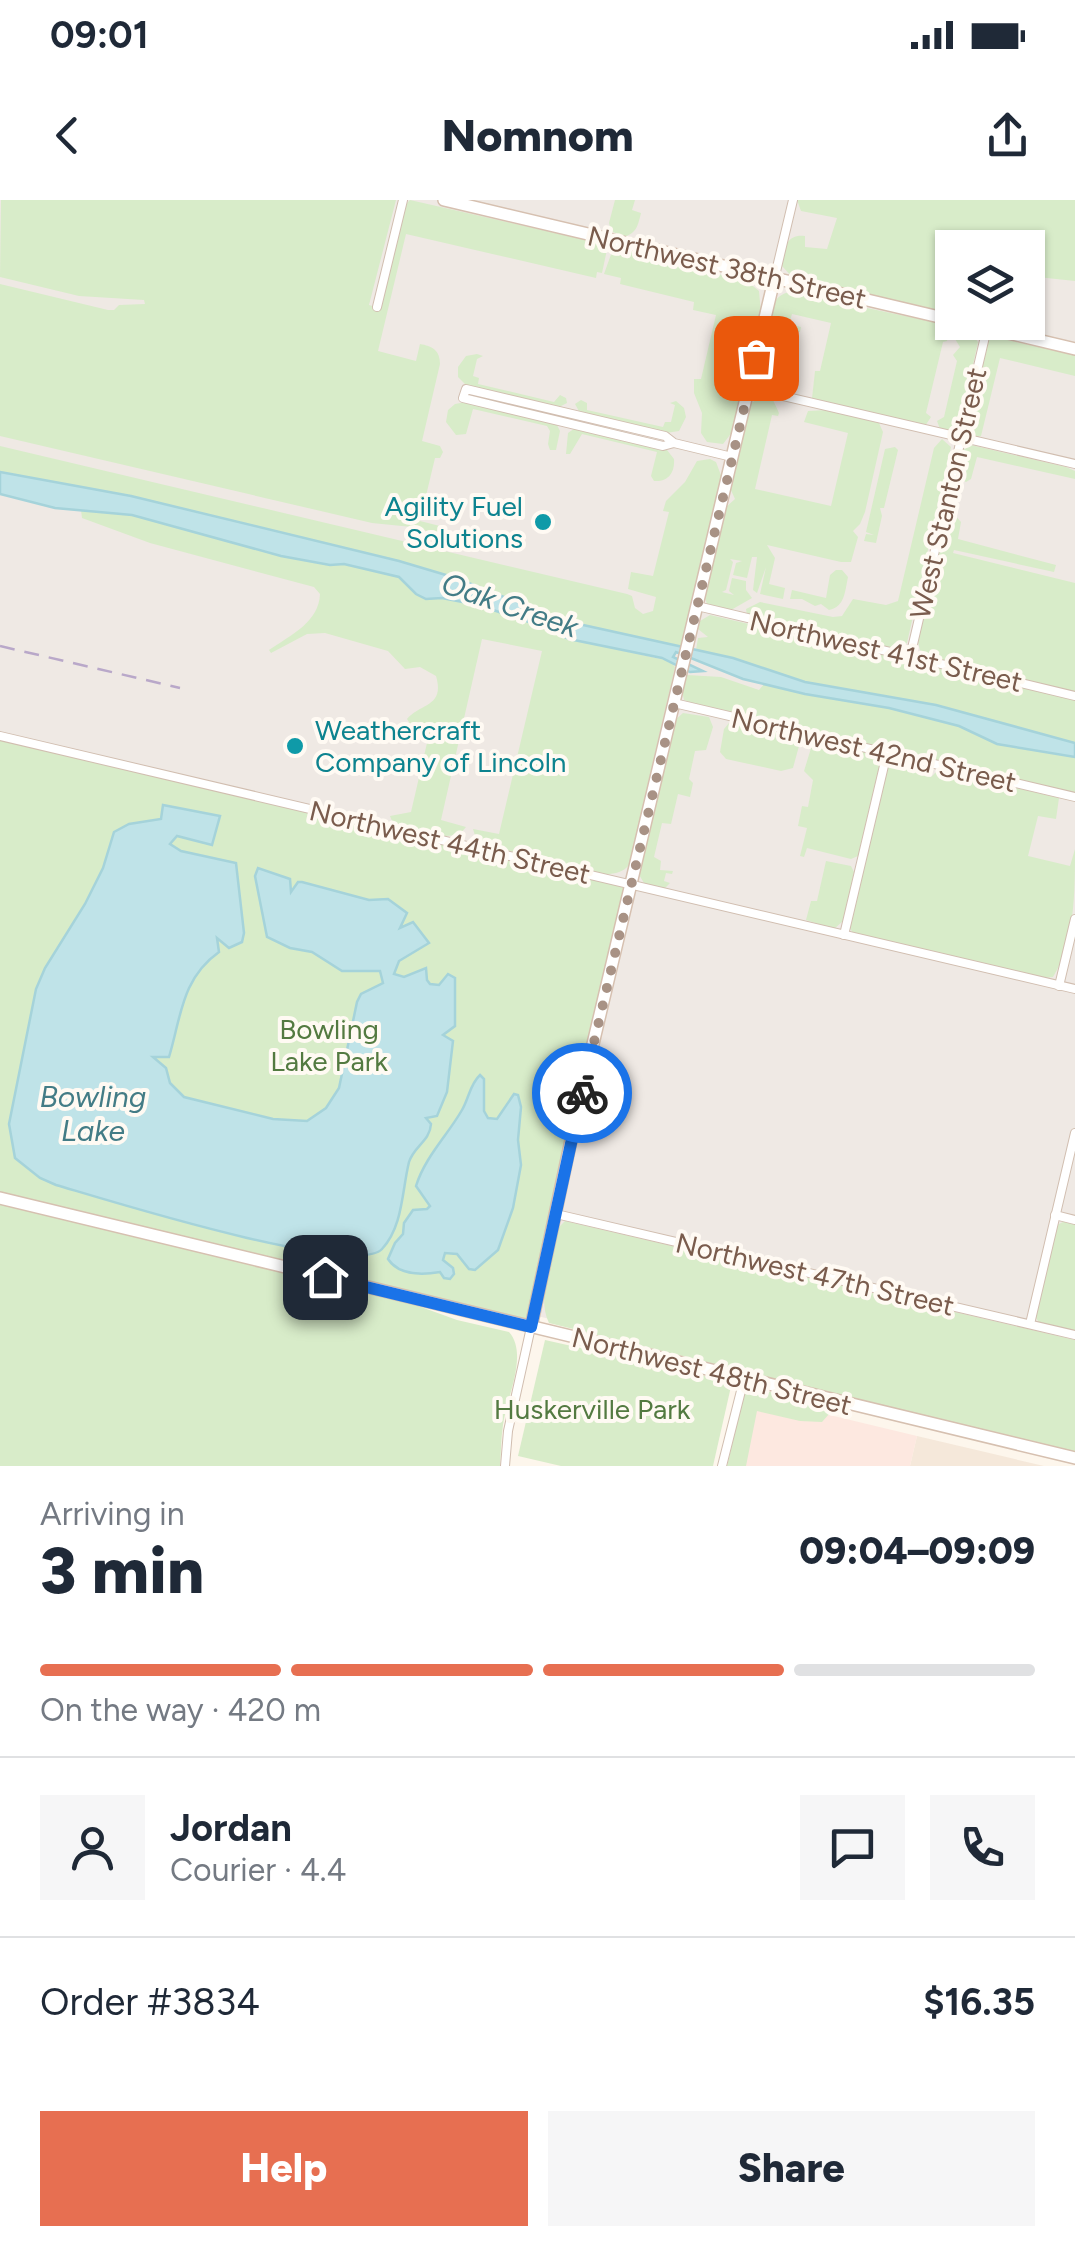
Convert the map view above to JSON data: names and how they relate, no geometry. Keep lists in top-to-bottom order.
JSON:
{
  "streets": {
    "main road": ["Northwest 38th Street", "Northwest 48th Street"],
    "street": [
      "West Stanton Street",
      "Northwest 41st Street",
      "Northwest 42nd Street",
      "Northwest 44th Street",
      "Northwest 47th Street"
    ]
  },
  "crossings": [
    ["West Stanton Street", "Northwest 41st Street"]
  ],
  "water": ["Oak Creek", "Bowling Lake"],
  "parks": ["Bowling Lake Park", "Huskerville Park"],
  "places": ["Agility Fuel Solutions", "Weathercraft Company of Lincoln"],
  "page": {
    "status": "09:01",
    "header": "Nomnom",
    "heading": ["3 min", "Arriving in", "09:04–09:09"],
    "panel": [
      "Jordan",
      "Courier · 4.4",
      "Order #3834",
      "$16.35"
    ],
    "bar": "On the way · 420 m",
    "buttons": ["Help", "Share"]
  }
}
